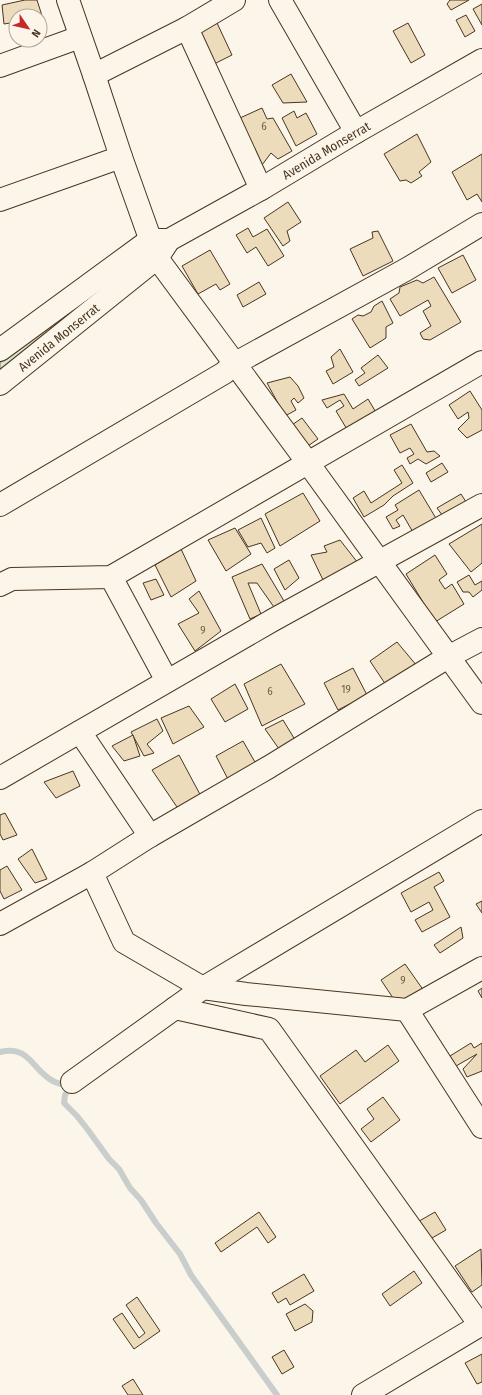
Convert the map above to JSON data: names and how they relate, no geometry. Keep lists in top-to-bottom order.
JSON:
{
  "streets": {
    "street": ["Avenida Monserrat"]
  },
  "house_numbers": [
    "6",
    "9",
    "19",
    "6",
    "9"
  ],
  "north": "bottom right"
}
